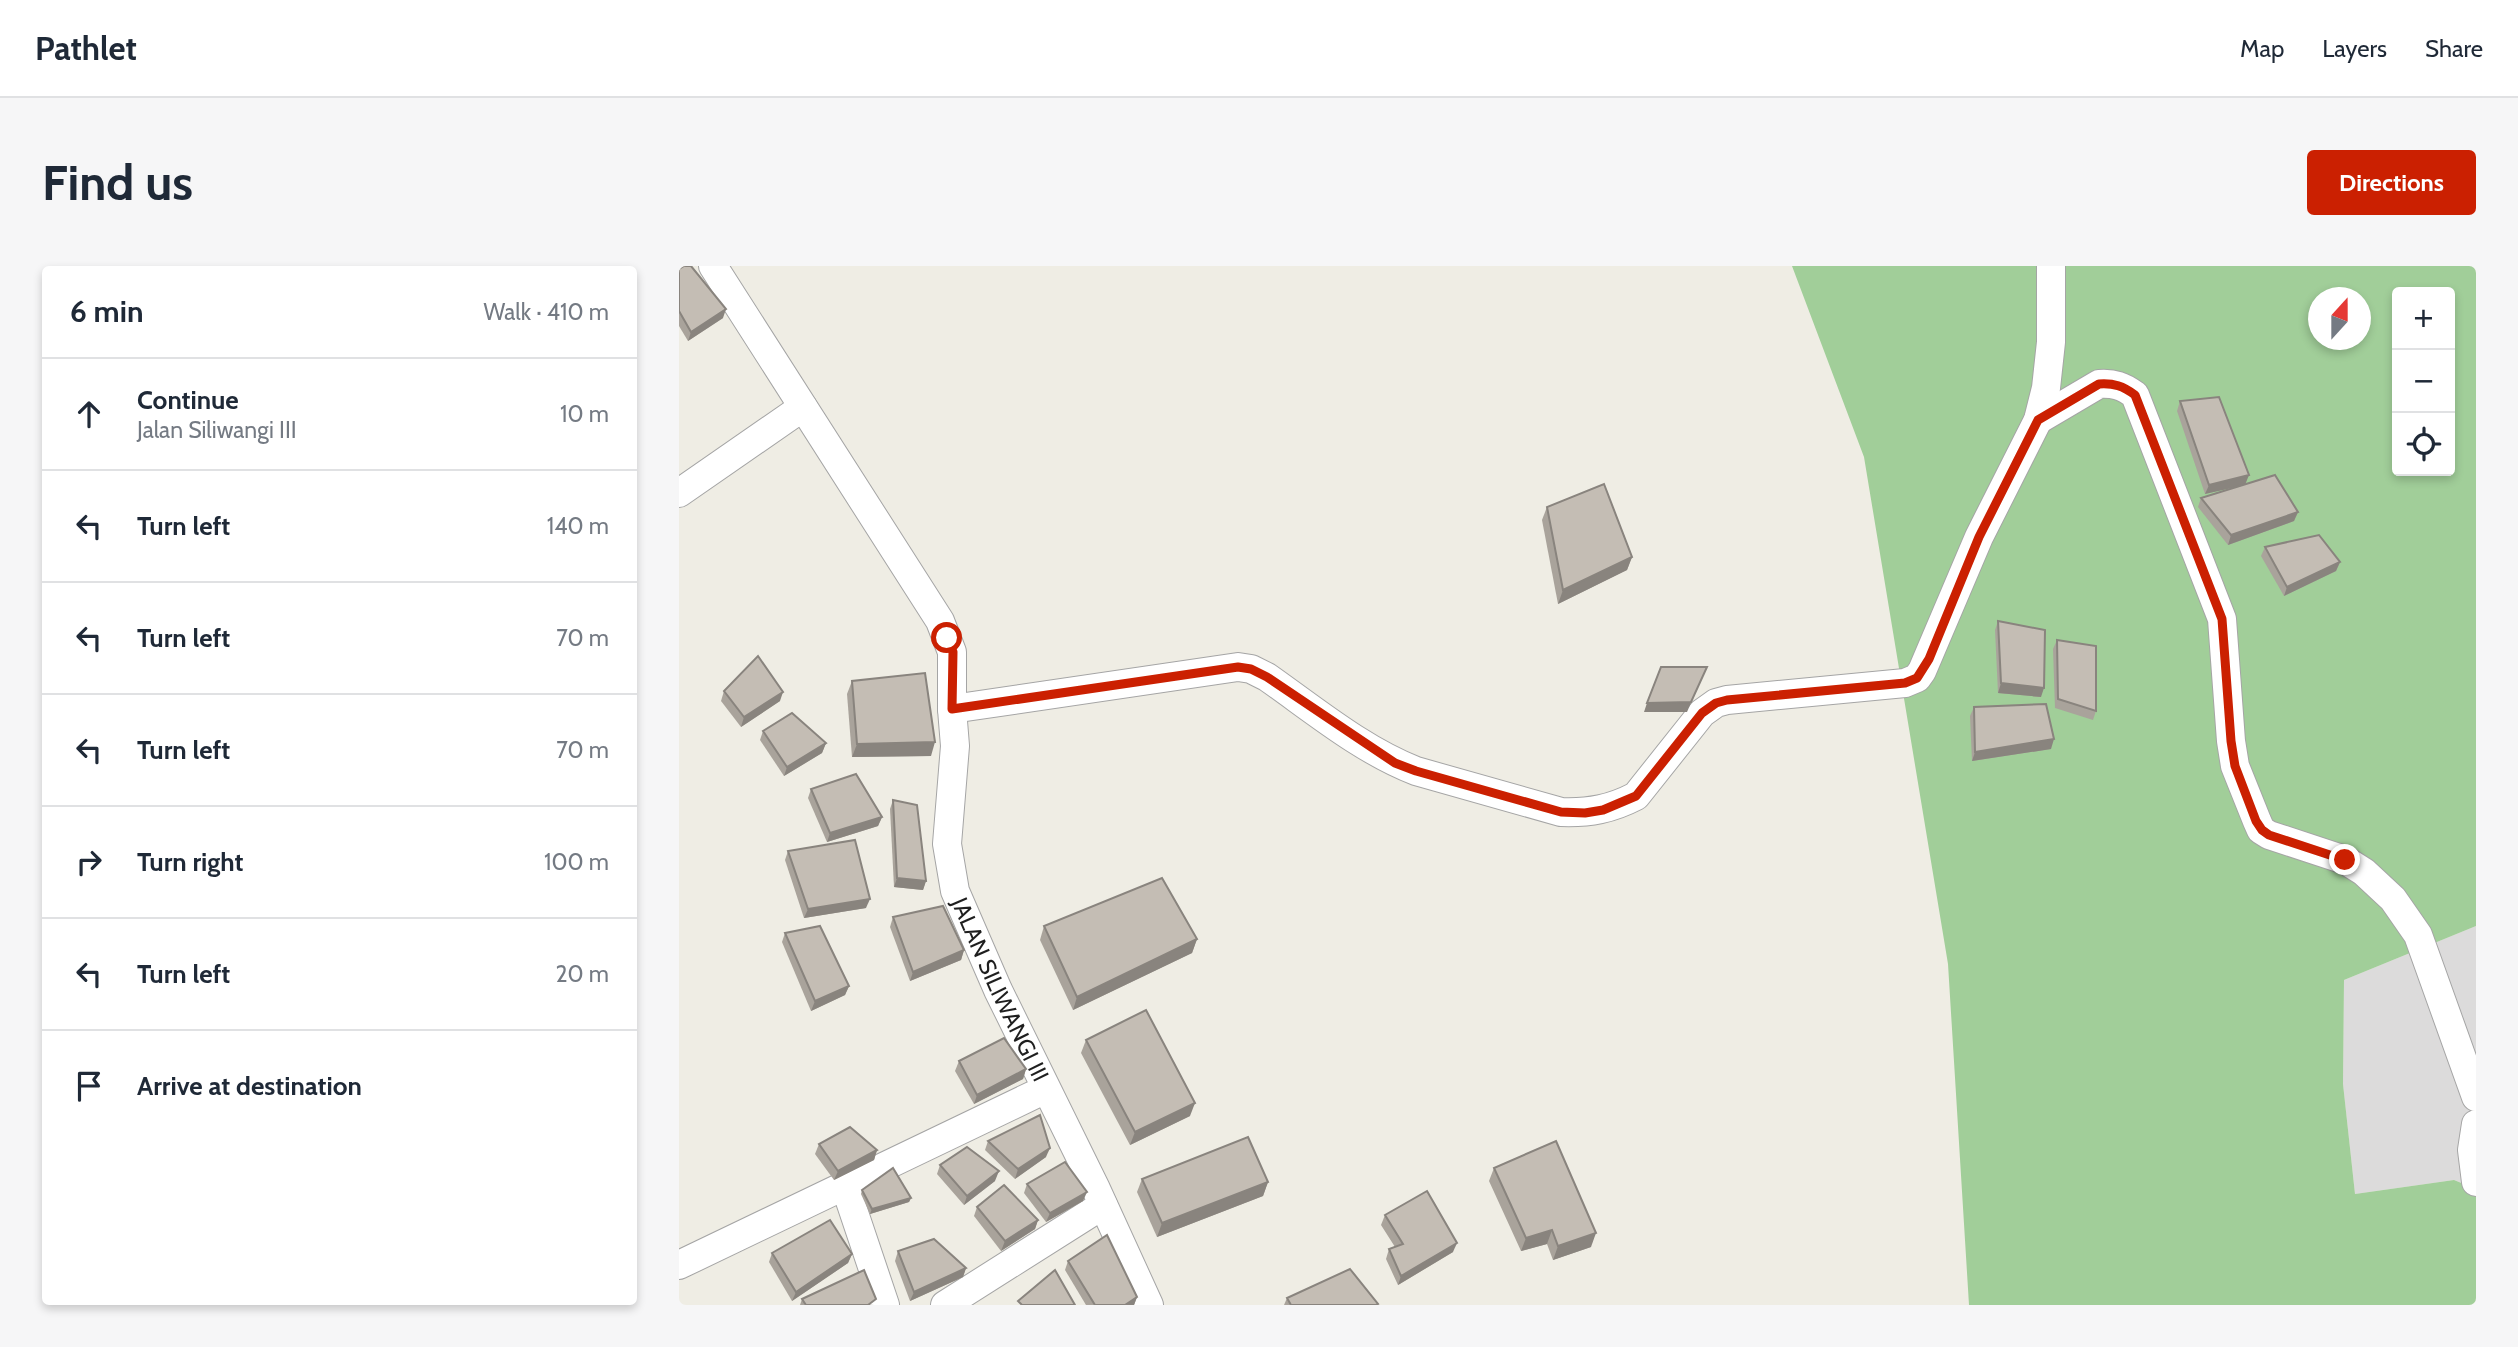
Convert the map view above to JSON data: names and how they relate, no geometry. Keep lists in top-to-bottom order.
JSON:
{
  "streets": {
    "street": ["JALAN SILIWANGI III"]
  },
  "north": "top",
  "page": {
    "header": "Pathlet",
    "nav": ["Map", "Layers", "Share"],
    "buttons": "Directions",
    "title": "Find us",
    "heading": ["6 min", "Walk · 410 m"],
    "map_buttons": ["+", "−"],
    "list": [
      ["Continue", "Jalan Siliwangi III", "10 m"],
      ["Turn left", "140 m"],
      ["Turn left", "70 m"],
      ["Turn left", "70 m"],
      ["Turn right", "100 m"],
      ["Turn left", "20 m"],
      "Arrive at destination"
    ]
  }
}
